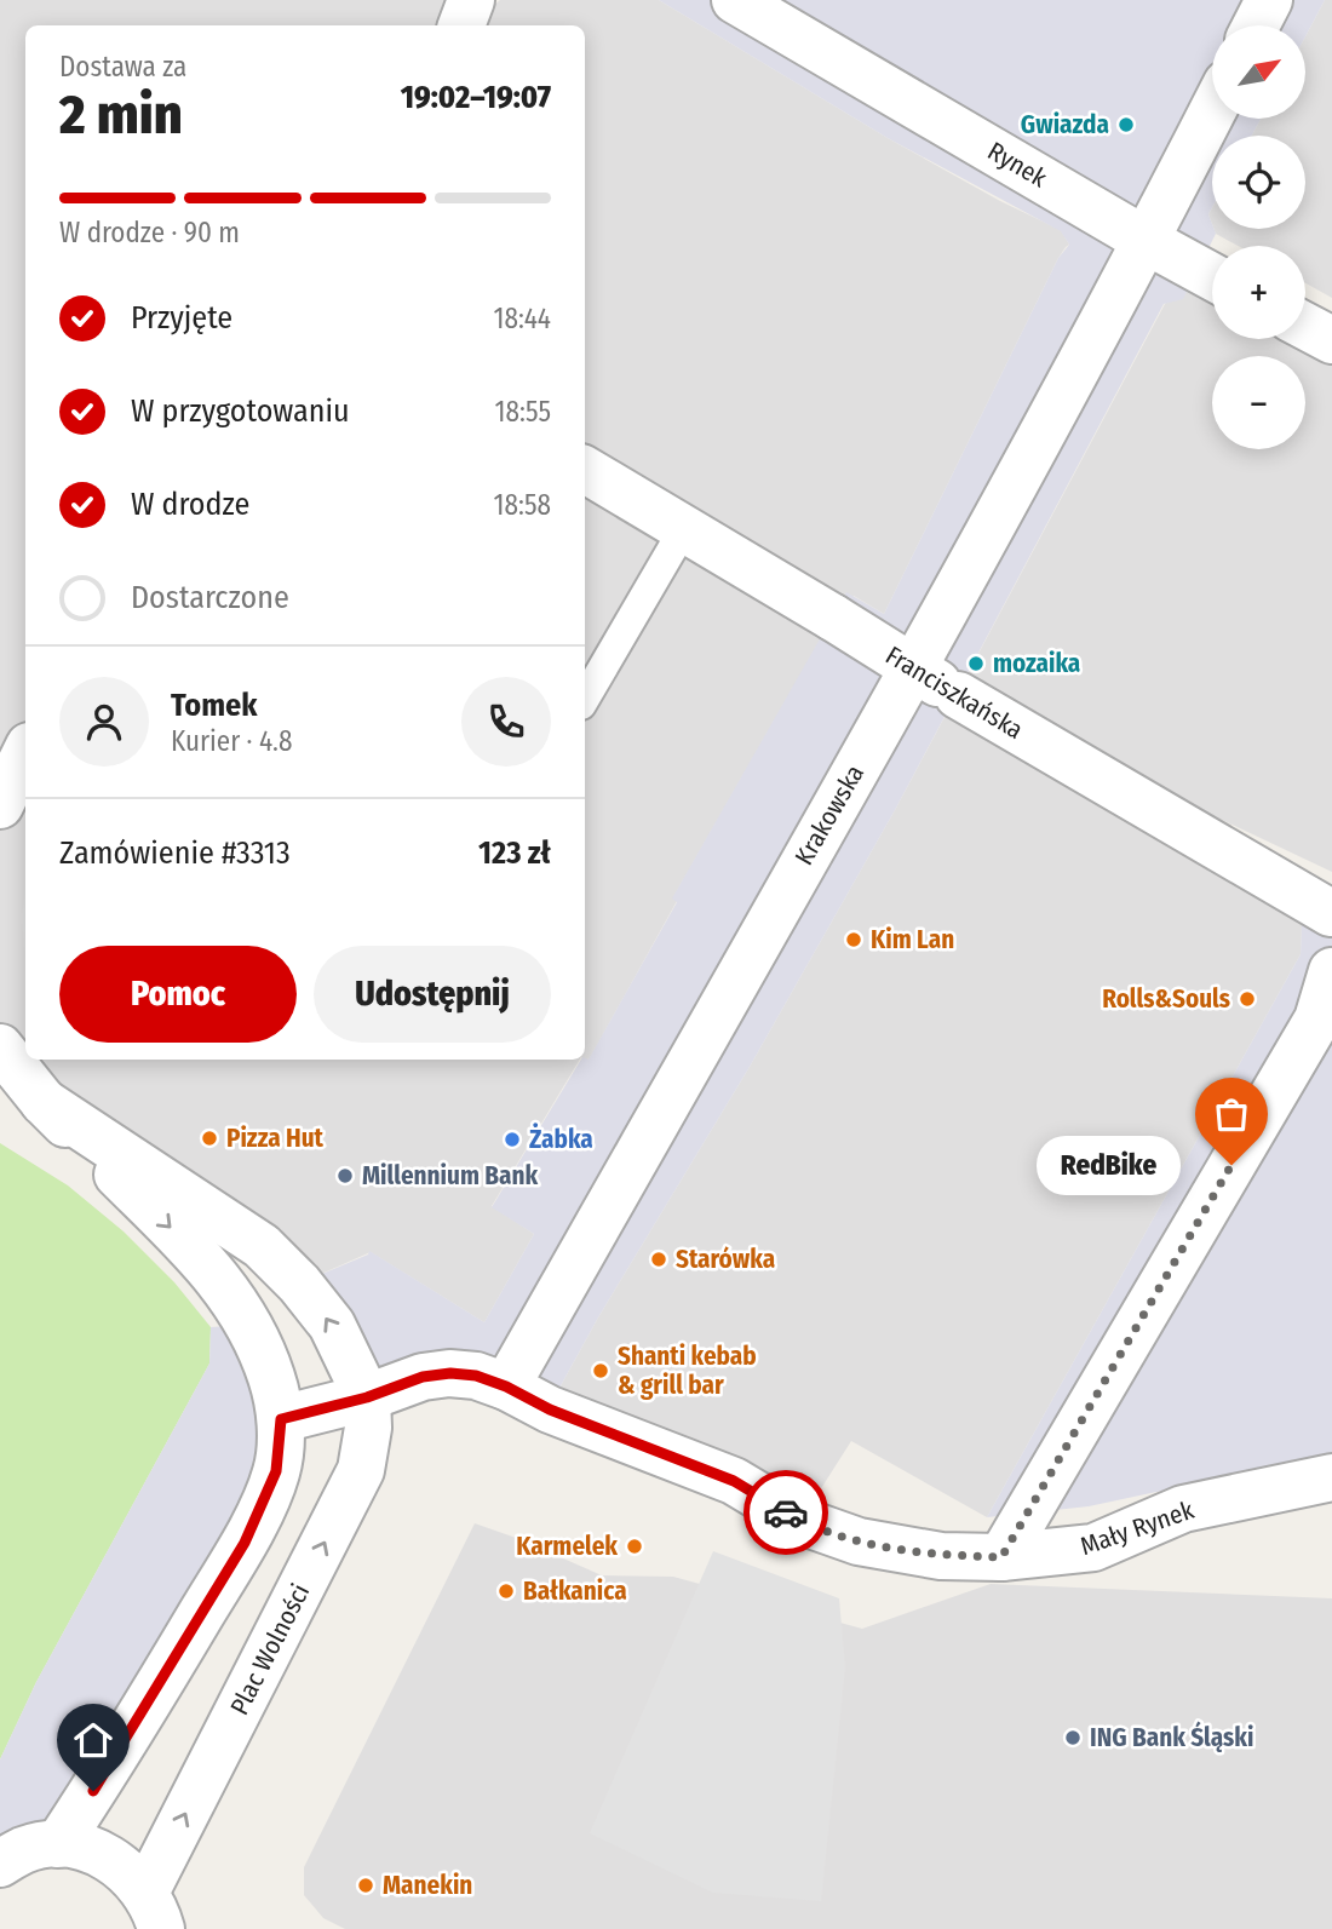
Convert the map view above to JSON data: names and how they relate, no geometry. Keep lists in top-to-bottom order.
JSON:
{
  "streets": {
    "street": [
      "Rynek",
      "Franciszkańska",
      "Krakowska",
      "Mały Rynek",
      "Plac Wolności"
    ]
  },
  "crossings": [
    ["Rynek", "Krakowska"],
    ["Franciszkańska", "Krakowska"],
    ["Krakowska", "Mały Rynek"],
    ["Mały Rynek", "Plac Wolności"]
  ],
  "places": [
    "Gwiazda",
    "mozaika",
    "Kim Lan",
    "Rolls&Souls",
    "Pizza Hut",
    "Żabka",
    "RedBike",
    "Millennium Bank",
    "Starówka",
    "Shanti kebab & grill bar",
    "Karmelek",
    "Bałkanica",
    "ING Bank Śląski",
    "Manekin"
  ],
  "north": "top right",
  "page": {
    "map_buttons": ["+", "−"],
    "heading": ["2 min", "Dostawa za", "19:02–19:07"],
    "panel": [
      "Tomek",
      "Kurier · 4.8",
      "Zamówienie #3313",
      "123 zł"
    ],
    "bar": "W drodze · 90 m",
    "list": [
      ["Przyjęte", "18:44"],
      ["W przygotowaniu", "18:55"],
      ["W drodze", "18:58"],
      "Dostarczone"
    ],
    "buttons": ["Pomoc", "Udostępnij"],
    "bubble": "RedBike"
  }
}
